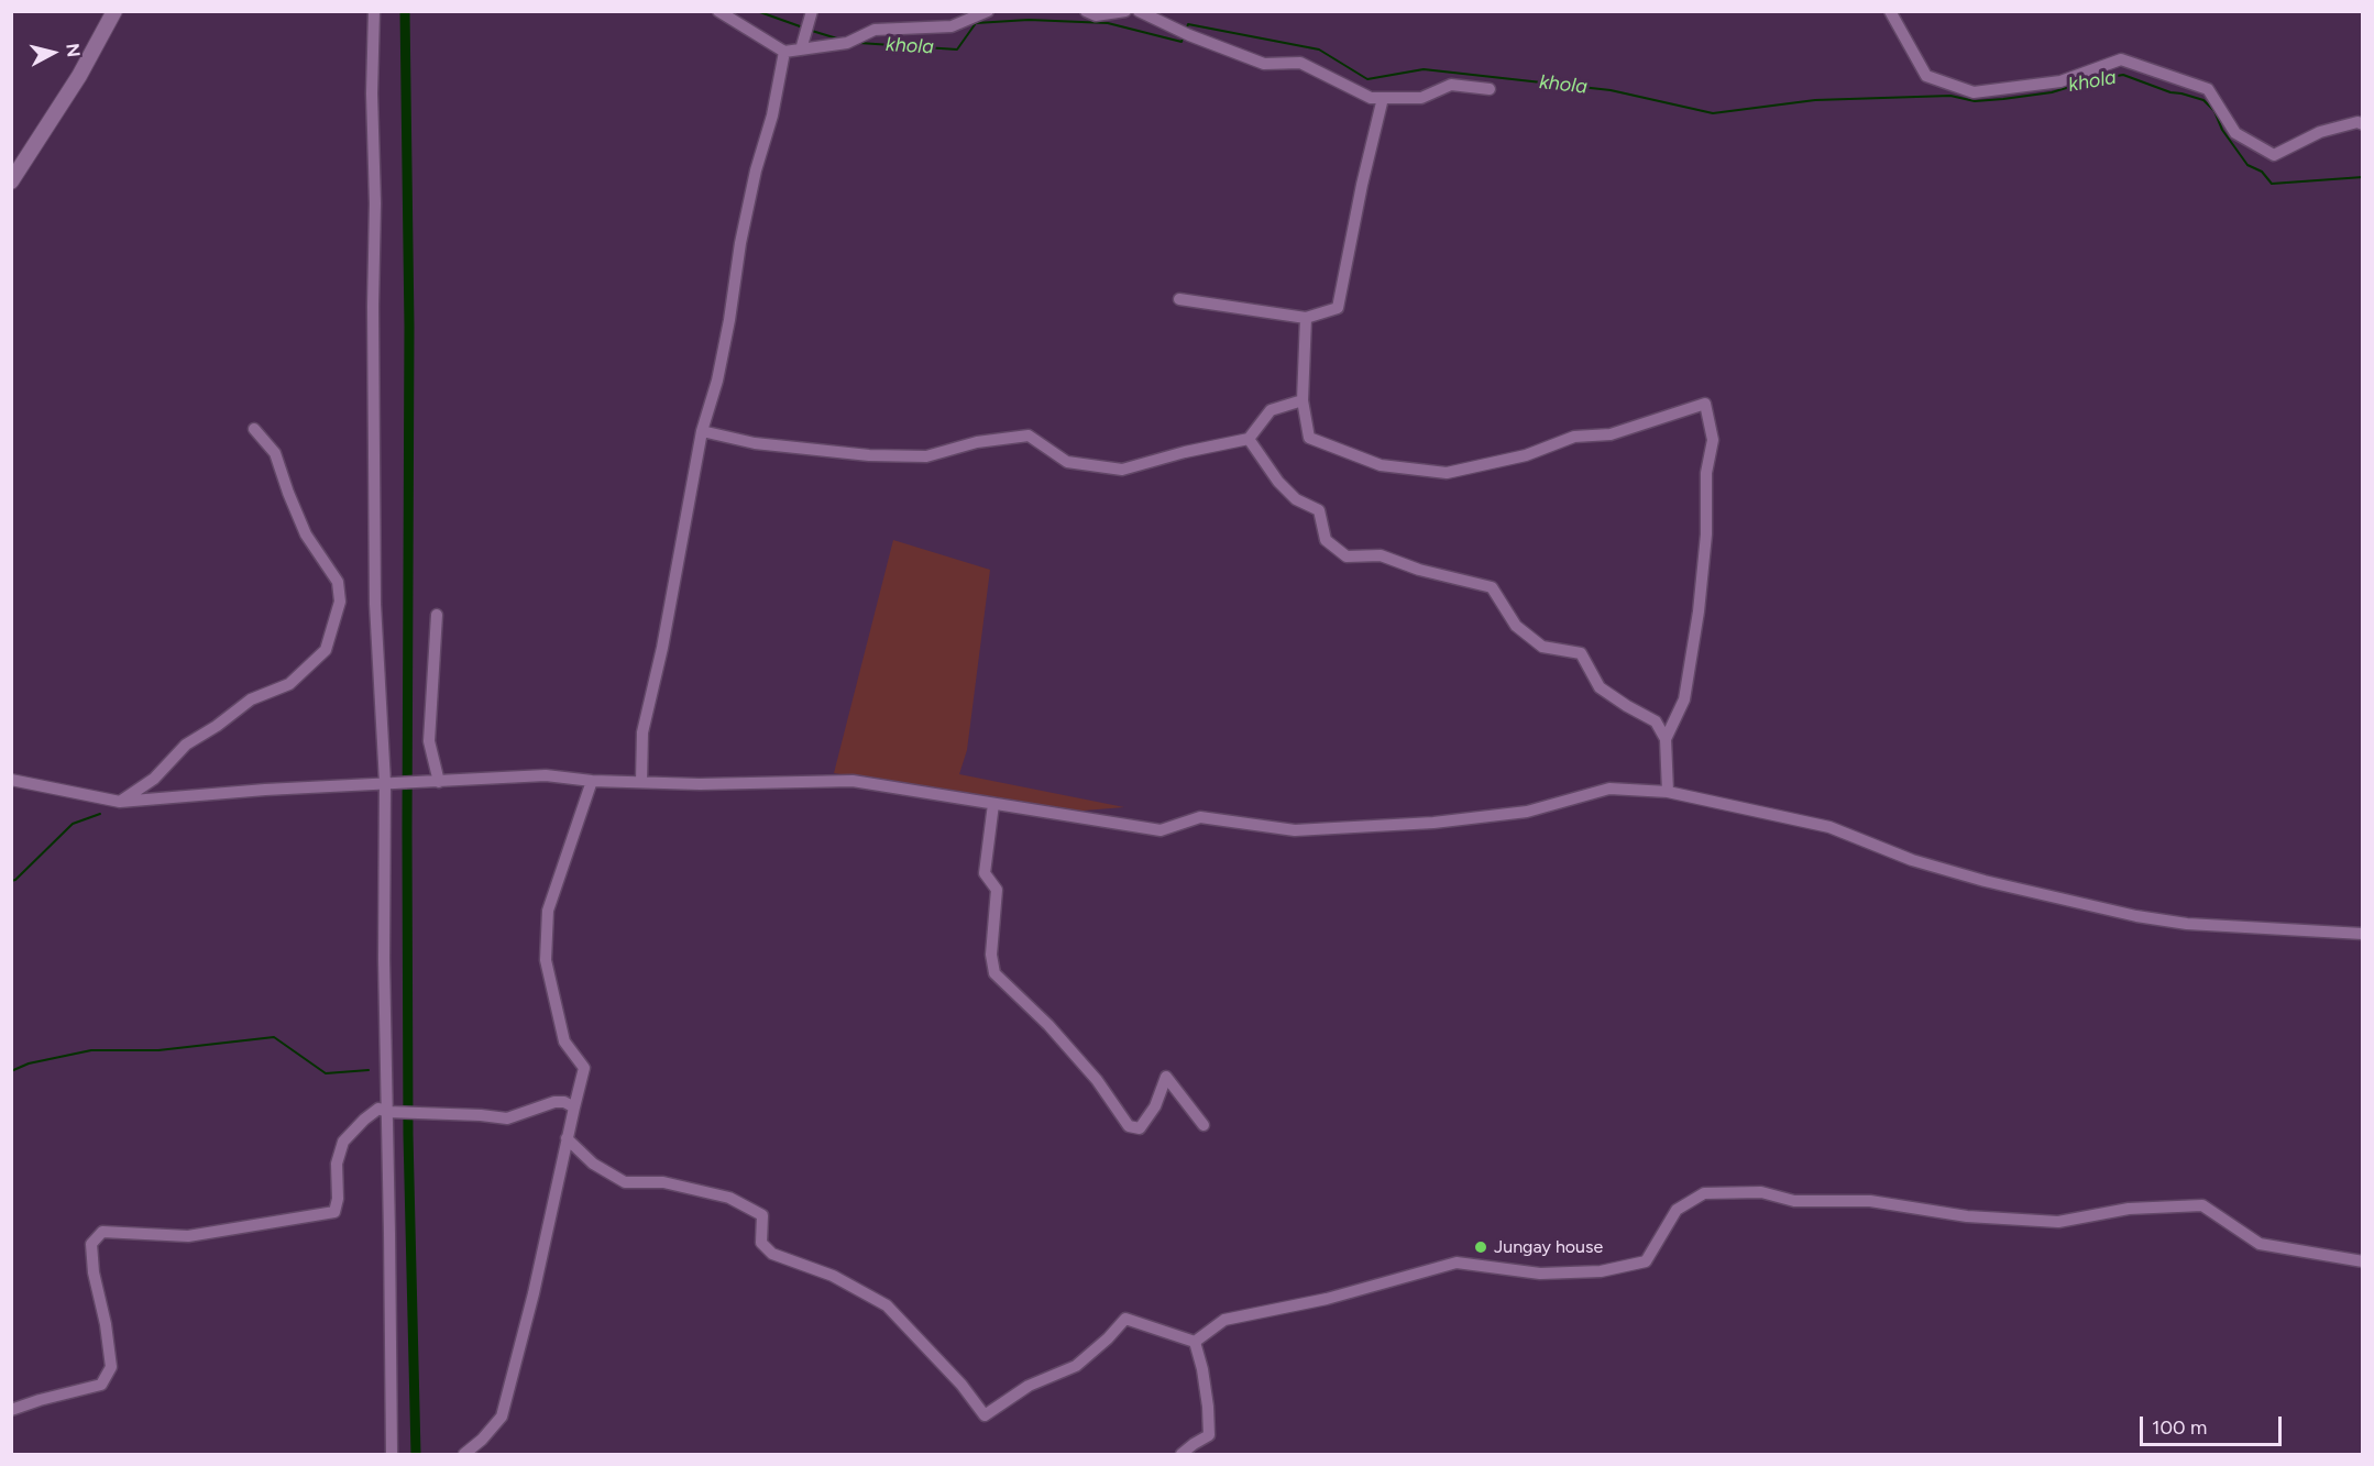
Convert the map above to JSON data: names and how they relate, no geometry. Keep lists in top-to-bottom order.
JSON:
{
  "water": ["khola"],
  "places": ["Jungay house"],
  "scale_bar": "100 m",
  "north": "right"
}
